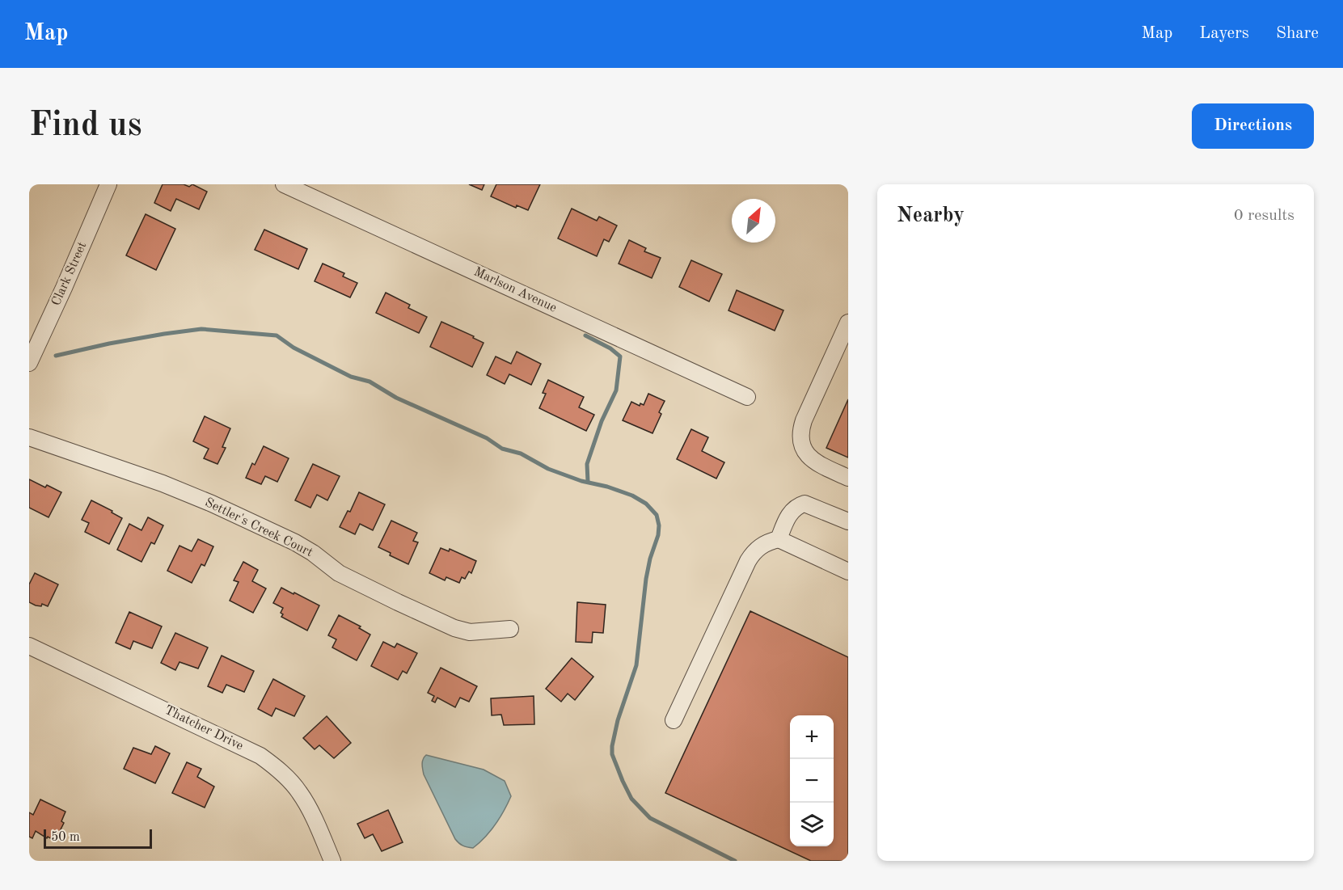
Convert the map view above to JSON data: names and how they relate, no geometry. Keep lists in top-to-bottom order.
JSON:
{
  "streets": {
    "street": [
      "Clark Street",
      "Marlson Avenue",
      "Settler's Creek Court",
      "Thatcher Drive"
    ]
  },
  "scale_bar": "50 m",
  "north": "top right",
  "page": {
    "header": "Map",
    "nav": ["Map", "Layers", "Share"],
    "buttons": "Directions",
    "title": "Find us",
    "heading": ["Nearby", "0 results"],
    "map_buttons": ["+", "−"],
    "scale": "50 m"
  }
}
